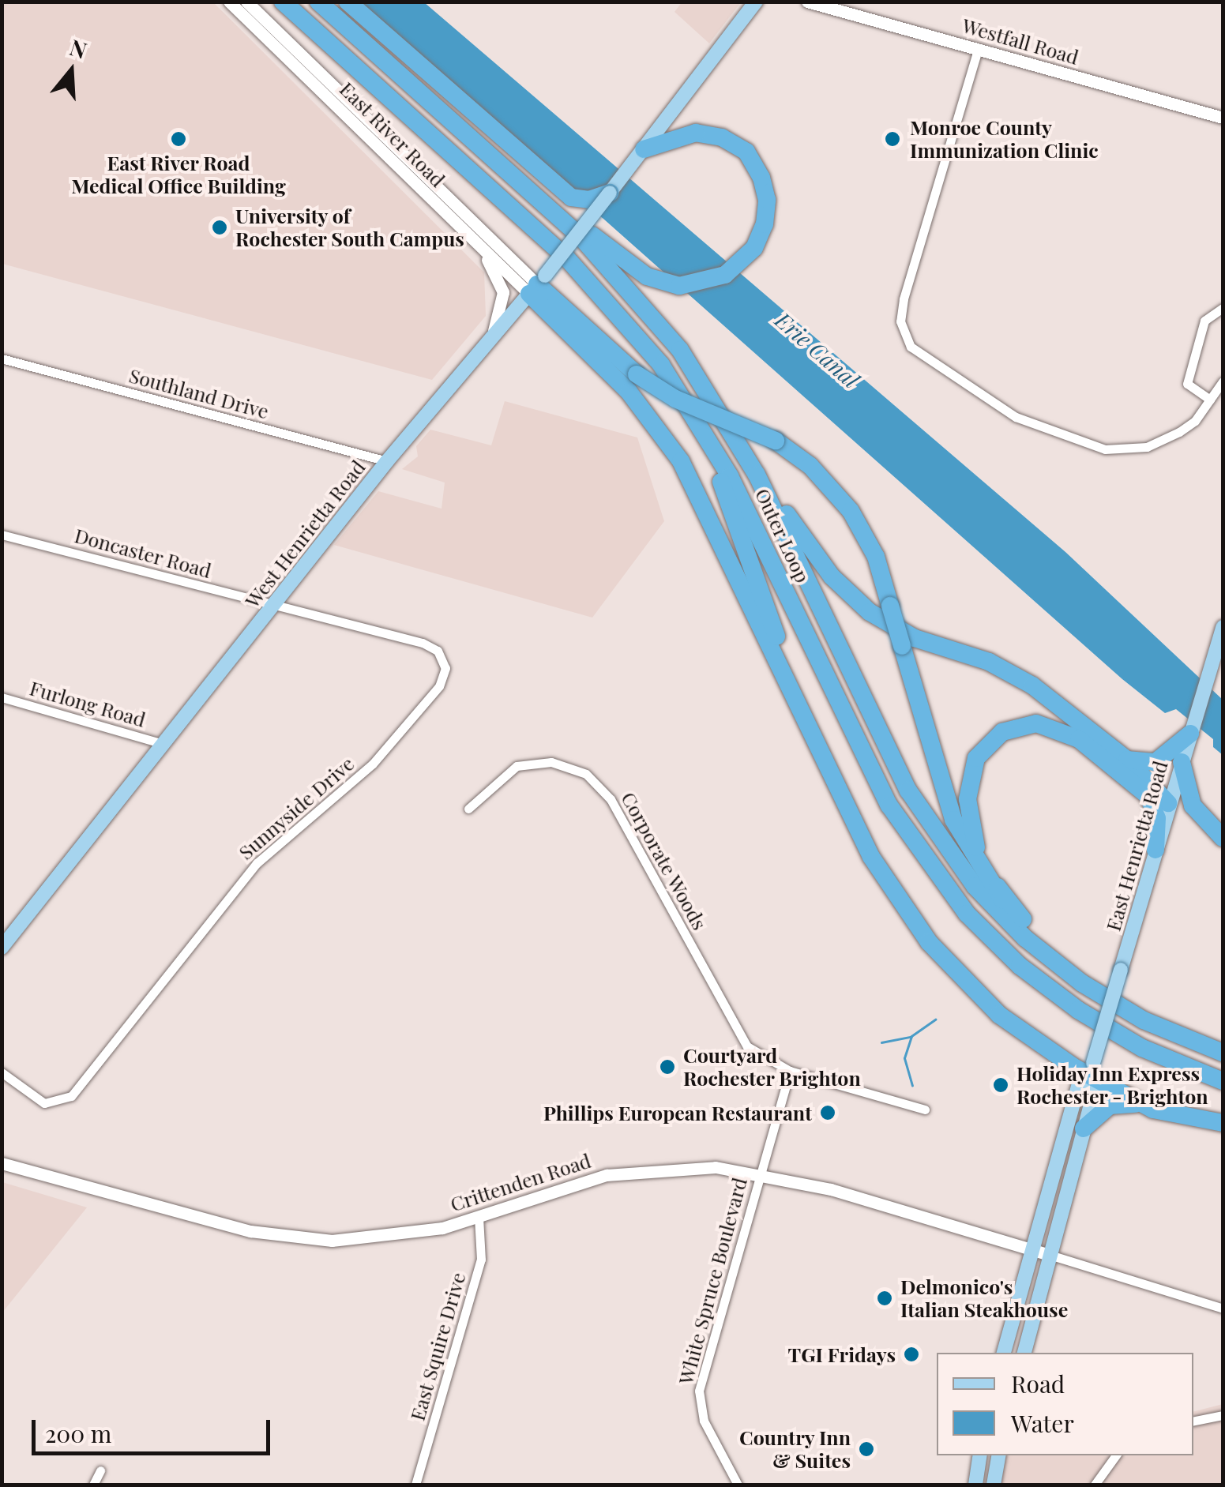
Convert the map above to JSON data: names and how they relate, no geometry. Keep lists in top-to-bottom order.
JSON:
{
  "streets": {
    "highway": ["Outer Loop"],
    "main road": ["West Henrietta Road", "East Henrietta Road"],
    "street": [
      "Westfall Road",
      "East River Road",
      "Southland Drive",
      "Doncaster Road",
      "Furlong Road",
      "Sunnyside Drive",
      "Corporate Woods",
      "Crittenden Road",
      "White Spruce Boulevard",
      "East Squire Drive"
    ]
  },
  "crossings": [
    ["East River Road", "West Henrietta Road"],
    ["Southland Drive", "West Henrietta Road"],
    ["West Henrietta Road", "Doncaster Road"],
    ["West Henrietta Road", "Furlong Road"],
    ["West Henrietta Road", "Sunnyside Drive"],
    ["Doncaster Road", "Sunnyside Drive"],
    ["East Henrietta Road", "Crittenden Road"],
    ["Crittenden Road", "White Spruce Boulevard"],
    ["Crittenden Road", "East Squire Drive"]
  ],
  "water": ["Erie Canal"],
  "places": [
    "East River Road Medical Office Building",
    "Monroe County Immunization Clinic",
    "University of Rochester South Campus",
    "Courtyard Rochester Brighton",
    "Holiday Inn Express Rochester - Brighton",
    "Phillips European Restaurant",
    "Delmonico's Italian Steakhouse",
    "TGI Fridays",
    "Country Inn & Suites"
  ],
  "legend": ["Road", "Water"],
  "scale_bar": "200 m",
  "north": "top"
}
